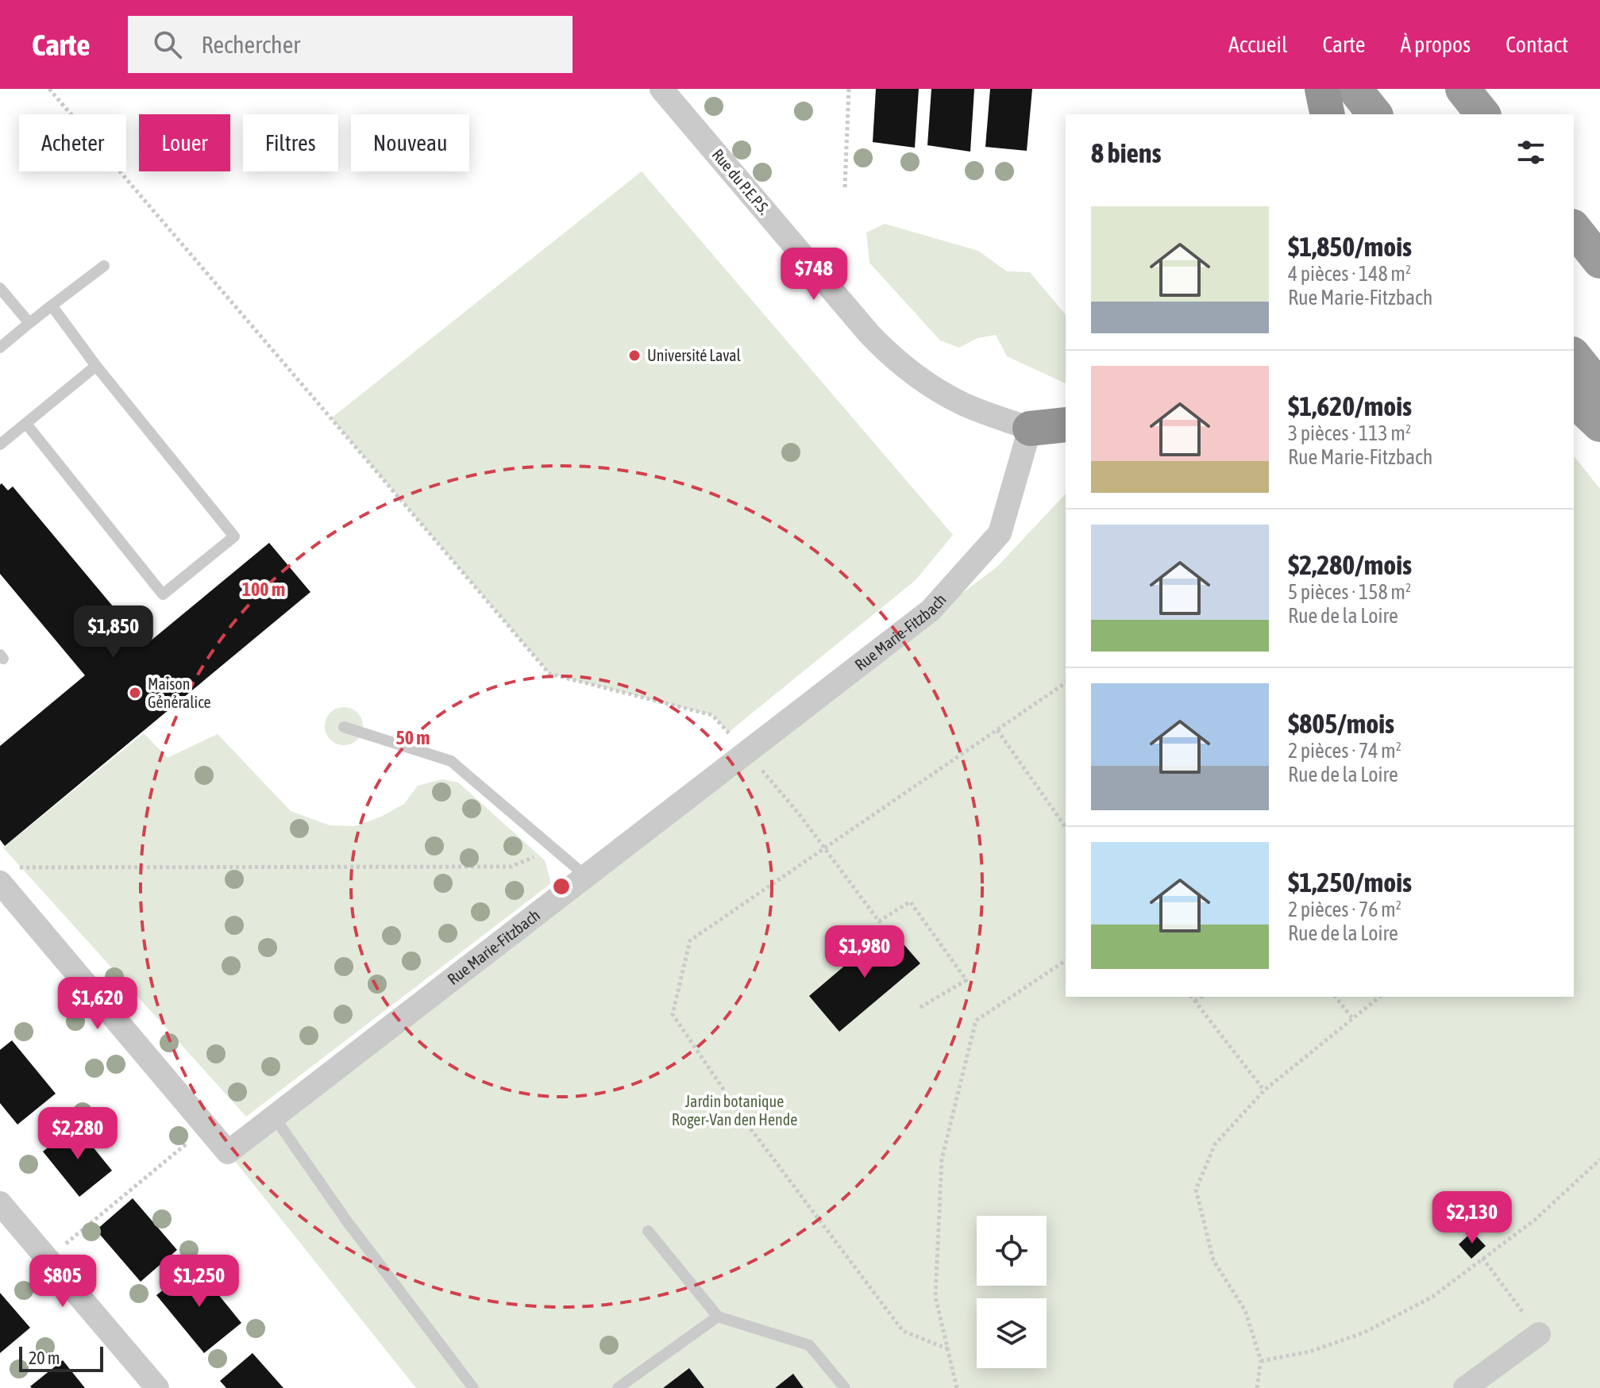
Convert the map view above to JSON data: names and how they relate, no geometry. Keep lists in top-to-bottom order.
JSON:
{
  "streets": {
    "street": ["Rue du P.E.P.S.", "Rue Marie-Fitzbach"]
  },
  "crossings": [
    ["Rue du P.E.P.S.", "Rue Marie-Fitzbach"]
  ],
  "parks": ["Jardin botanique Roger-Van den Hende"],
  "places": ["Université Laval", "Maison Généralice"],
  "scale_bar": "20 m",
  "page": {
    "header": "Carte",
    "search": "Rechercher",
    "nav": [
      "Accueil",
      "Carte",
      "À propos",
      "Contact"
    ],
    "chip": [
      "Acheter",
      "Louer",
      "Filtres",
      "Nouveau"
    ],
    "heading": "8 biens",
    "list": [
      {
        "name": "$1,850/mois",
        "note": "4 pièces · 148 m² · Rue Marie-Fitzbach"
      },
      {
        "name": "$1,620/mois",
        "note": "3 pièces · 113 m² · Rue Marie-Fitzbach"
      },
      {
        "name": "$2,280/mois",
        "note": "5 pièces · 158 m² · Rue de la Loire"
      },
      {
        "name": "$805/mois",
        "note": "2 pièces · 74 m² · Rue de la Loire"
      },
      {
        "name": "$1,250/mois",
        "note": "2 pièces · 76 m² · Rue de la Loire"
      }
    ],
    "price": [
      "$748",
      "$1,850",
      "$1,980",
      "$1,620",
      "$2,280",
      "$2,130",
      "$805",
      "$1,250"
    ],
    "scale": "20 m"
  },
  "rings": ["100 m", "50 m"]
}
